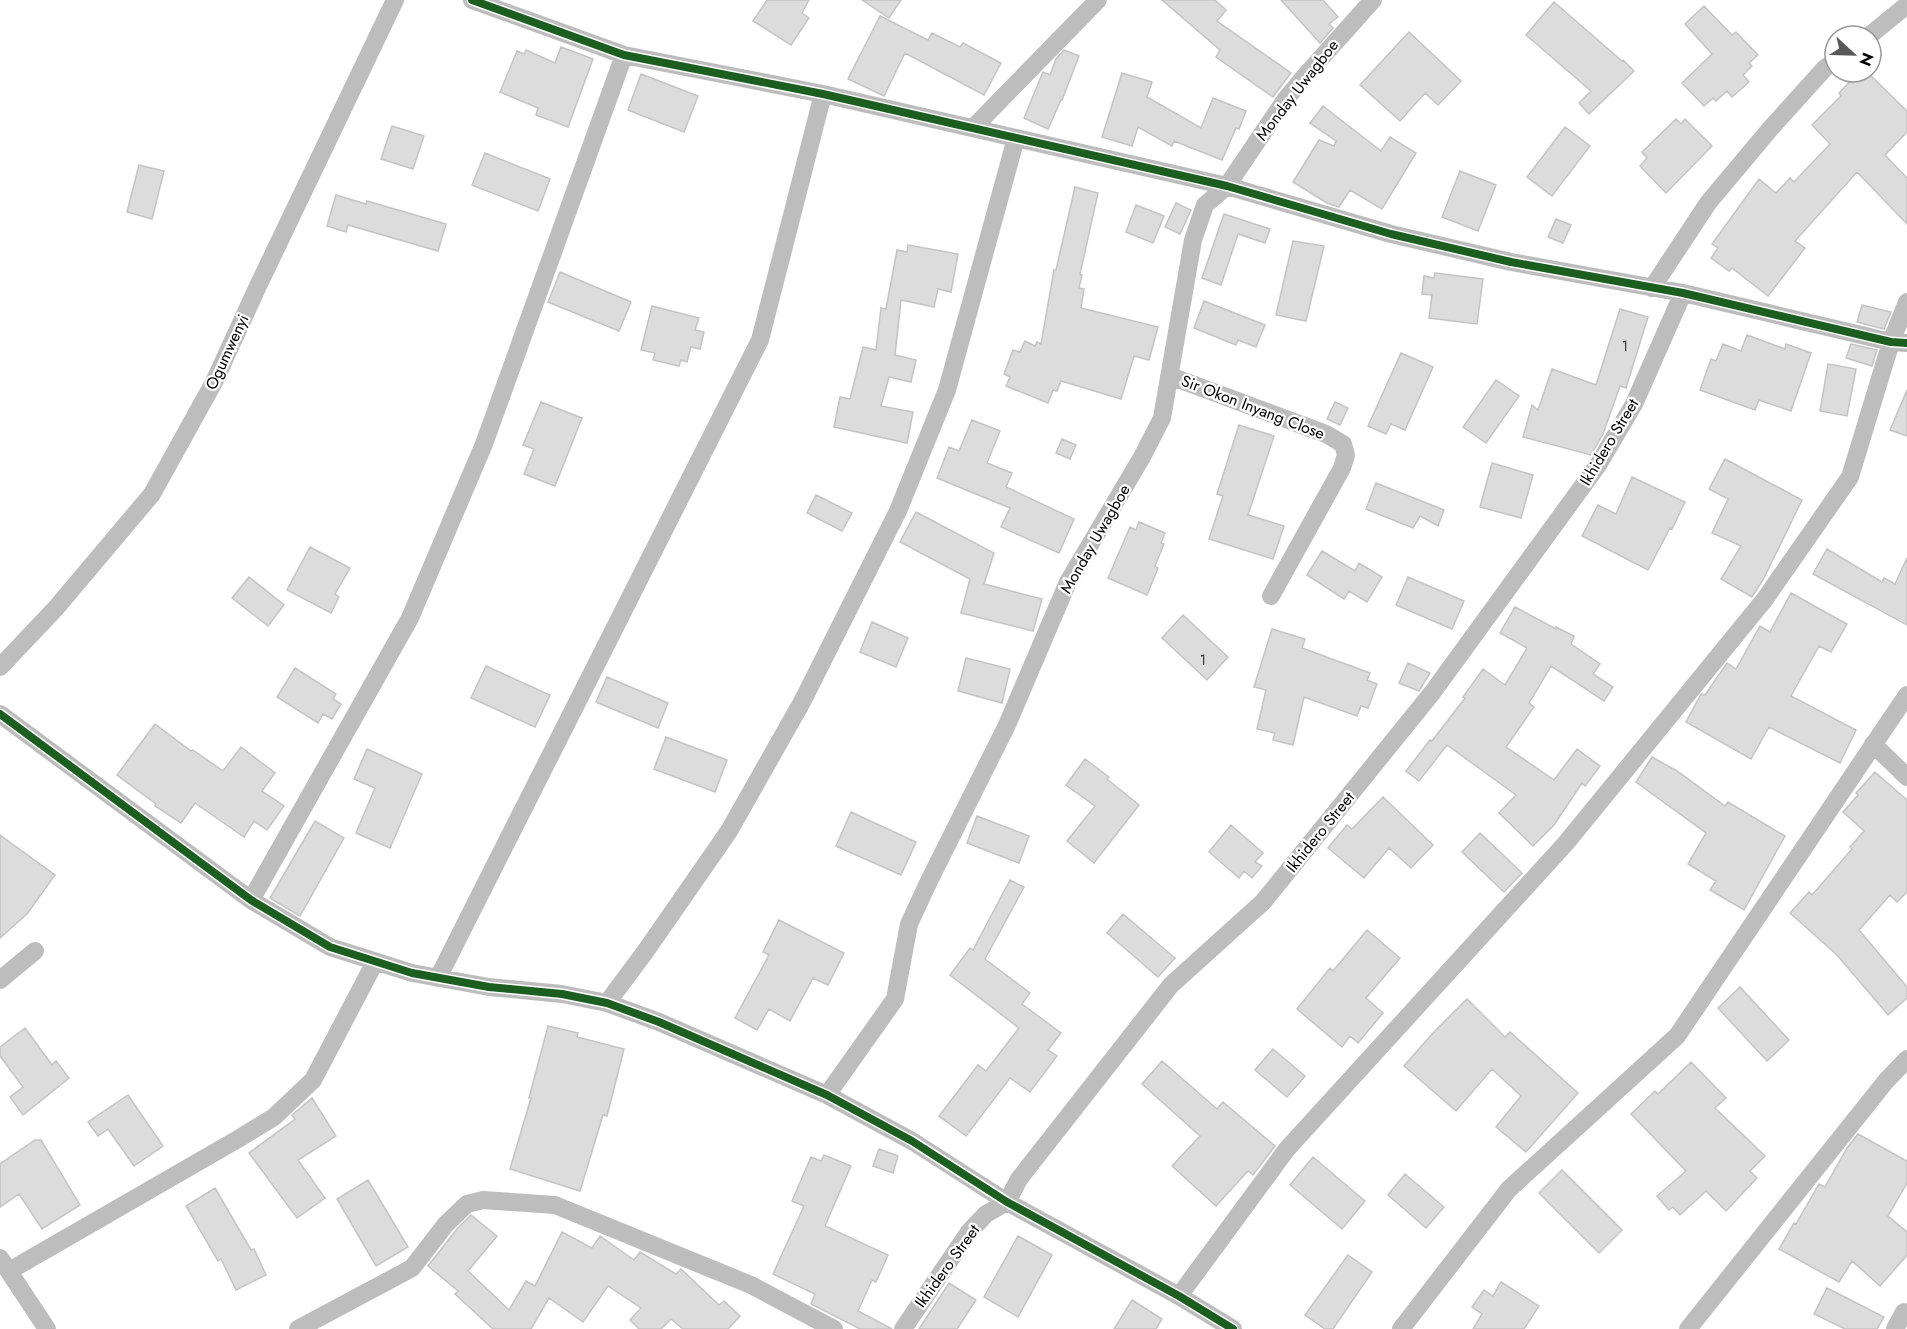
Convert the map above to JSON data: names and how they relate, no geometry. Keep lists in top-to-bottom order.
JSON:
{
  "streets": {
    "street": [
      "Monday Uwagboe",
      "Ogumwenyi",
      "Sir Okon Inyang Close",
      "Ikhidero Street"
    ]
  },
  "crossings": [
    ["Monday Uwagboe", "Sir Okon Inyang Close"]
  ],
  "house_numbers": ["1", "1"],
  "north": "right"
}
